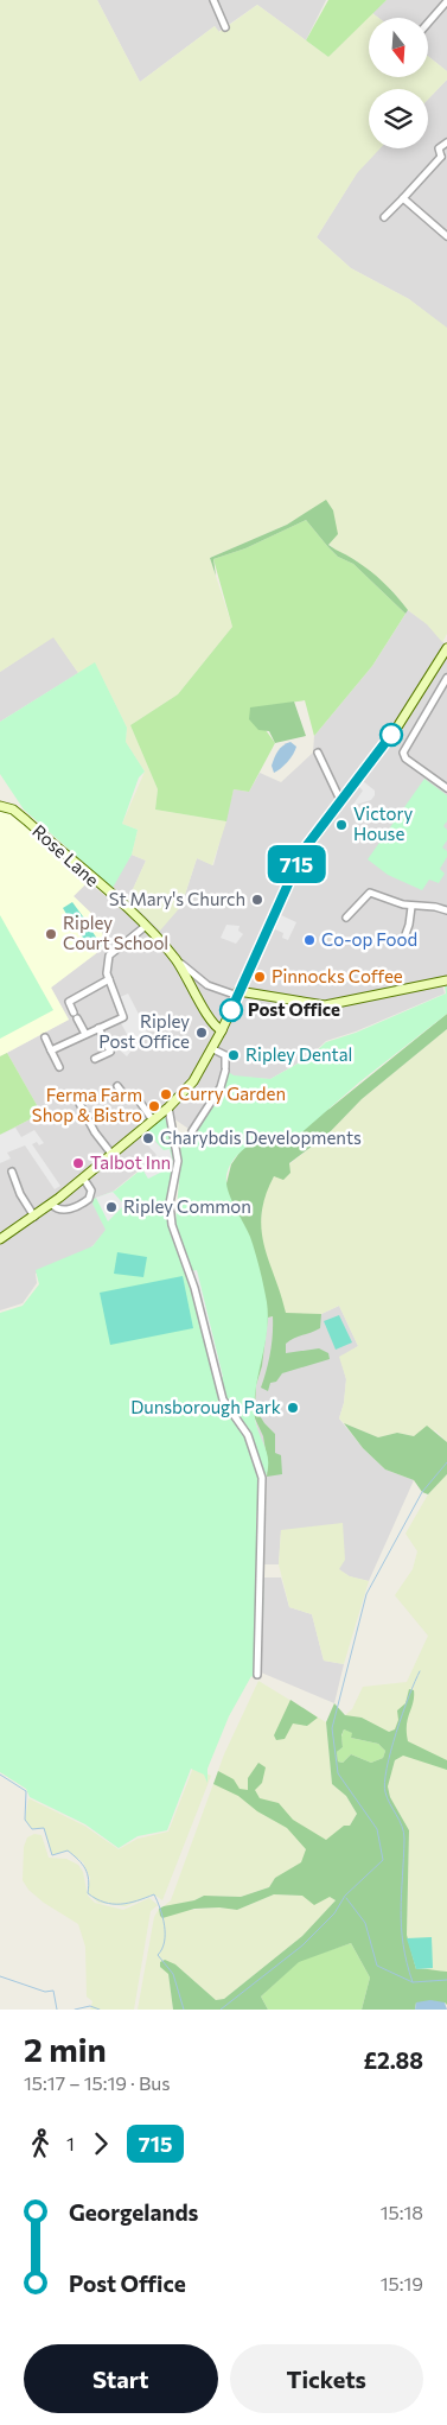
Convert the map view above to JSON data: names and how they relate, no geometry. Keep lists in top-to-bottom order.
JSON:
{
  "streets": {
    "main road": ["Rose Lane"]
  },
  "places": [
    "Victory House",
    "St Mary's Church",
    "Ripley Court School",
    "Co-op Food",
    "Pinnocks Coffee",
    "Post Office",
    "Ripley Post Office",
    "Ripley Dental",
    "Curry Garden",
    "Ferma Farm Shop & Bistro",
    "Charybdis Developments",
    "Talbot Inn",
    "Ripley Common",
    "Dunsborough Park"
  ],
  "lines": ["bus line 715"],
  "north": "bottom",
  "page": {
    "on_map": "715",
    "heading": ["2 min", "15:17 – 15:19 · Bus", "£2.88"],
    "legs": ["1", "715"],
    "list": [
      {
        "name": "Georgelands",
        "value": "15:18"
      },
      {
        "name": "Post Office",
        "value": "15:19"
      }
    ],
    "buttons": ["Start", "Tickets"]
  }
}
